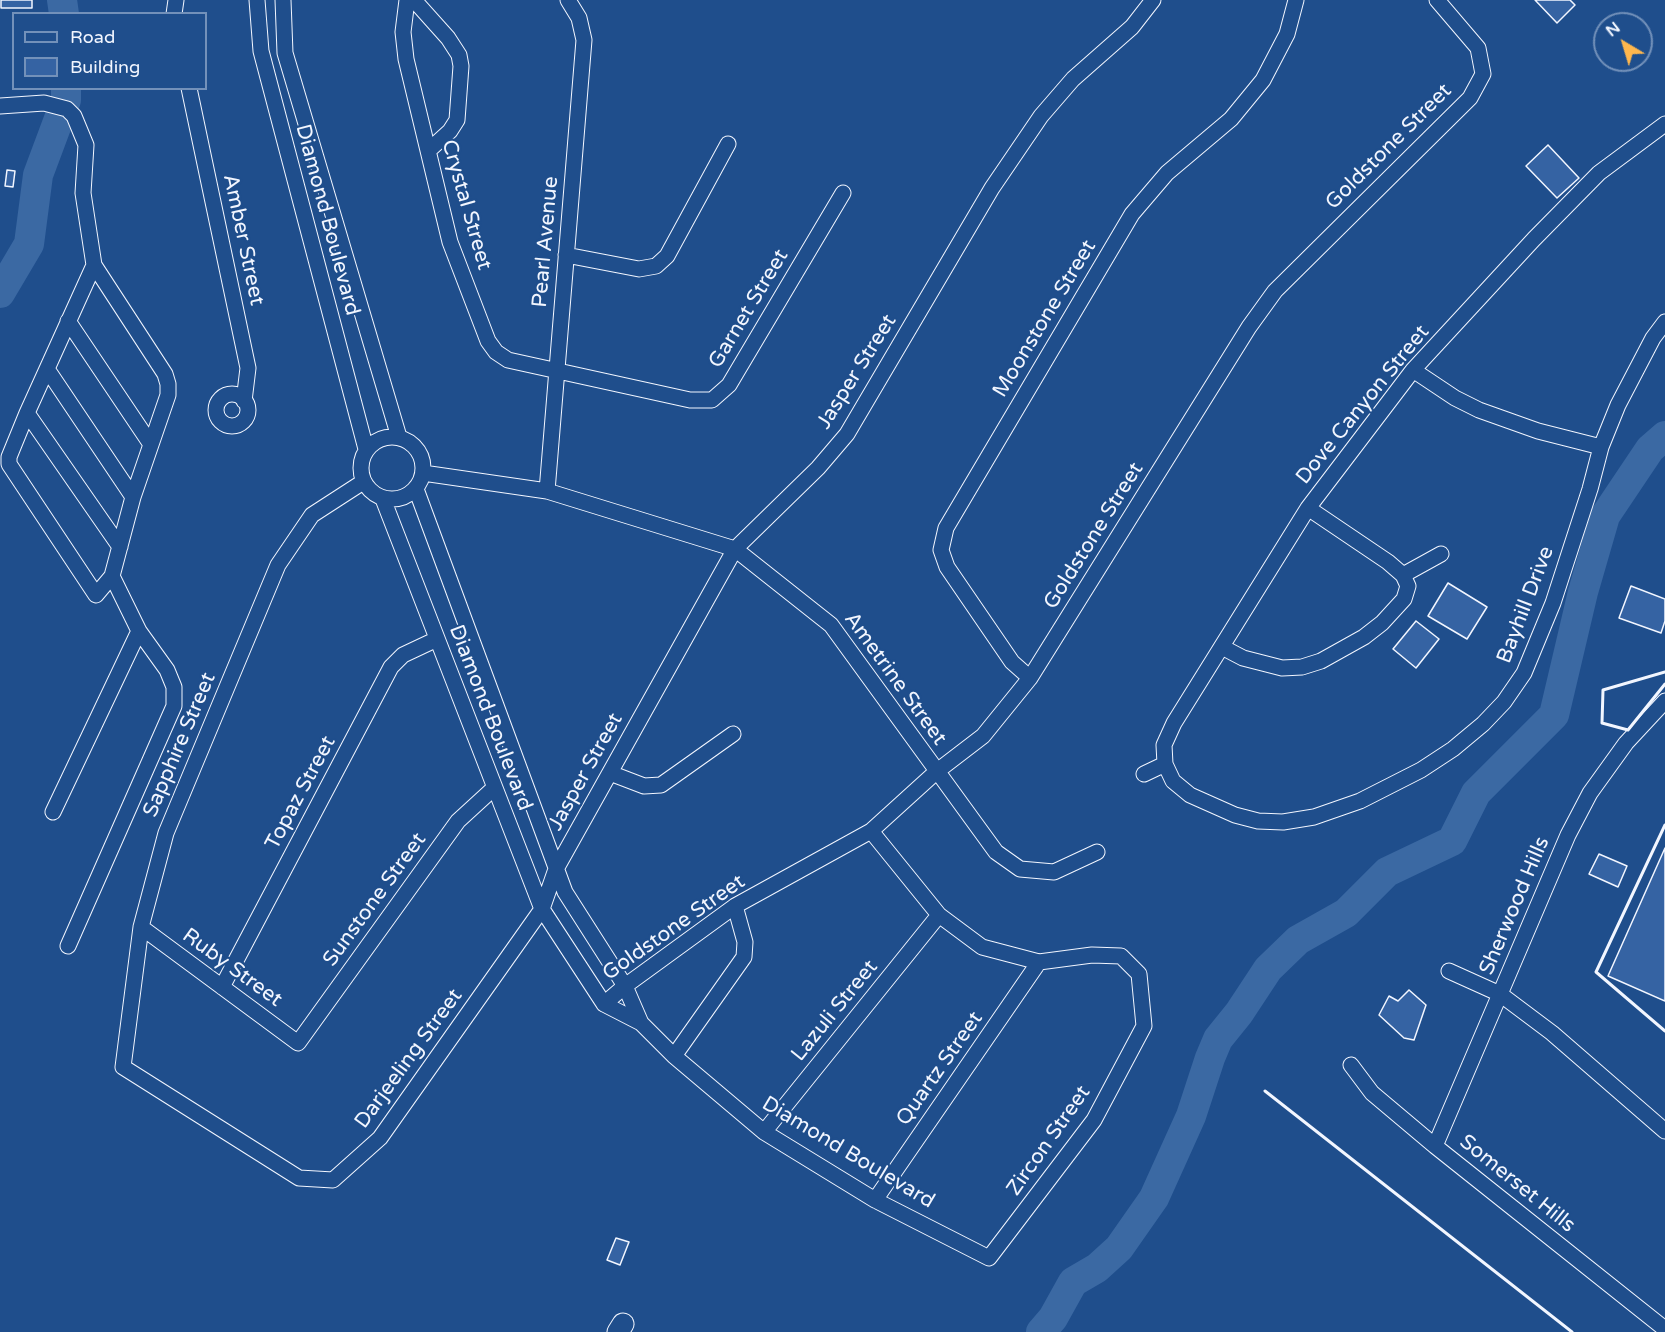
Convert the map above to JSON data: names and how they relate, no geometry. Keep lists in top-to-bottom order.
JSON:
{
  "streets": {
    "street": [
      "Goldstone Street",
      "Crystal Street",
      "Diamond Boulevard",
      "Amber Street",
      "Pearl Avenue",
      "Garnet Street",
      "Moonstone Street",
      "Jasper Street",
      "Dove Canyon Street",
      "Bayhill Drive",
      "Ametrine Street",
      "Sapphire Street",
      "Topaz Street",
      "Sunstone Street",
      "Sherwood Hills",
      "Ruby Street",
      "Lazuli Street",
      "Darjeeling Street",
      "Quartz Street",
      "Zircon Street",
      "Somerset Hills"
    ]
  },
  "crossings": [
    ["Goldstone Street", "Diamond Boulevard"],
    ["Goldstone Street", "Moonstone Street"],
    ["Goldstone Street", "Ametrine Street"],
    ["Crystal Street", "Pearl Avenue"],
    ["Crystal Street", "Garnet Street"],
    ["Diamond Boulevard", "Jasper Street"],
    ["Diamond Boulevard", "Ametrine Street"],
    ["Diamond Boulevard", "Sapphire Street"],
    ["Diamond Boulevard", "Topaz Street"],
    ["Diamond Boulevard", "Sunstone Street"],
    ["Diamond Boulevard", "Lazuli Street"],
    ["Diamond Boulevard", "Darjeeling Street"],
    ["Diamond Boulevard", "Quartz Street"],
    ["Diamond Boulevard", "Zircon Street"],
    ["Pearl Avenue", "Garnet Street"],
    ["Pearl Avenue", "Ametrine Street"],
    ["Jasper Street", "Ametrine Street"],
    ["Jasper Street", "Darjeeling Street"],
    ["Dove Canyon Street", "Bayhill Drive"],
    ["Ametrine Street", "Sapphire Street"],
    ["Sapphire Street", "Ruby Street"],
    ["Sapphire Street", "Darjeeling Street"],
    ["Topaz Street", "Ruby Street"],
    ["Sunstone Street", "Ruby Street"],
    ["Sherwood Hills", "Somerset Hills"],
    ["Quartz Street", "Zircon Street"]
  ],
  "legend": ["Road", "Building"],
  "north": "top left"
}
